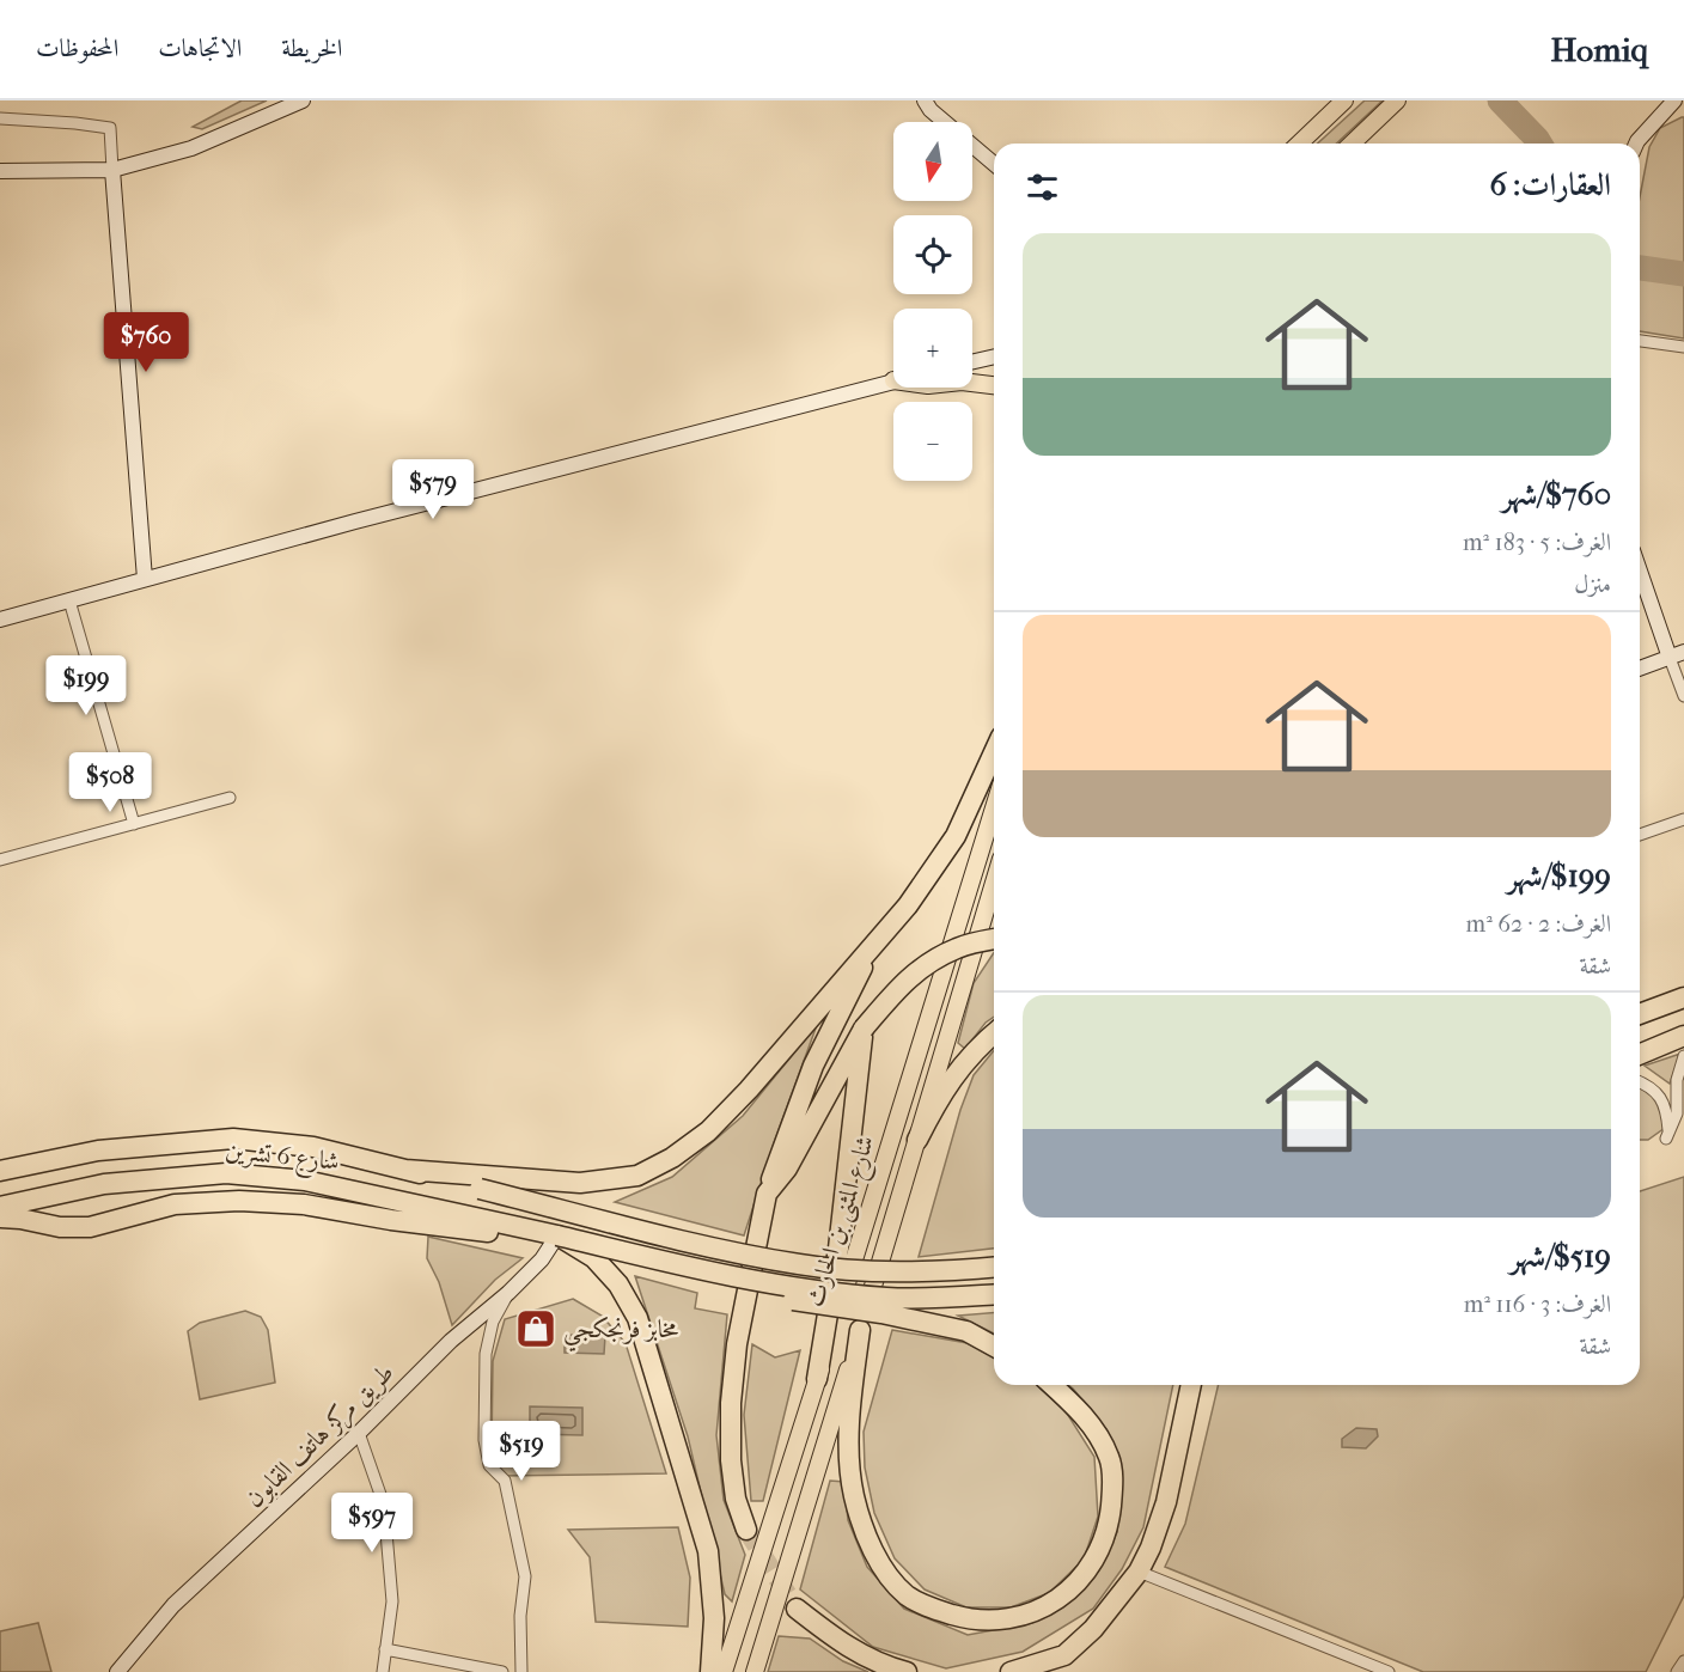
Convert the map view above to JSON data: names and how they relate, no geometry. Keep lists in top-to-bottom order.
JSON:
{
  "streets": {
    "highway": ["شارع 6 تشرين"],
    "main road": ["شارع المثنى بن الحارث", "طريق مركز هاتف القابون"]
  },
  "crossings": [
    ["شارع 6 تشرين", "طريق مركز هاتف القابون"]
  ],
  "places": {
    "shop": ["مخابز فرنجكجي"]
  },
  "north": "bottom",
  "page": {
    "header": "Homiq",
    "nav": ["الخريطة", "الاتجاهات", "المحفوظات"],
    "map_buttons": ["+", "−"],
    "heading": "العقارات: 6",
    "list": [
      {
        "name": "$760/شهر",
        "note": "الغرف: 5 · 183 m² · منزل"
      },
      {
        "name": "$199/شهر",
        "note": "الغرف: 2 · 62 m² · شقة"
      },
      {
        "name": "$519/شهر",
        "note": "الغرف: 3 · 116 m² · شقة"
      }
    ],
    "price": [
      "$760",
      "$579",
      "$199",
      "$508",
      "$519",
      "$597"
    ]
  }
}
